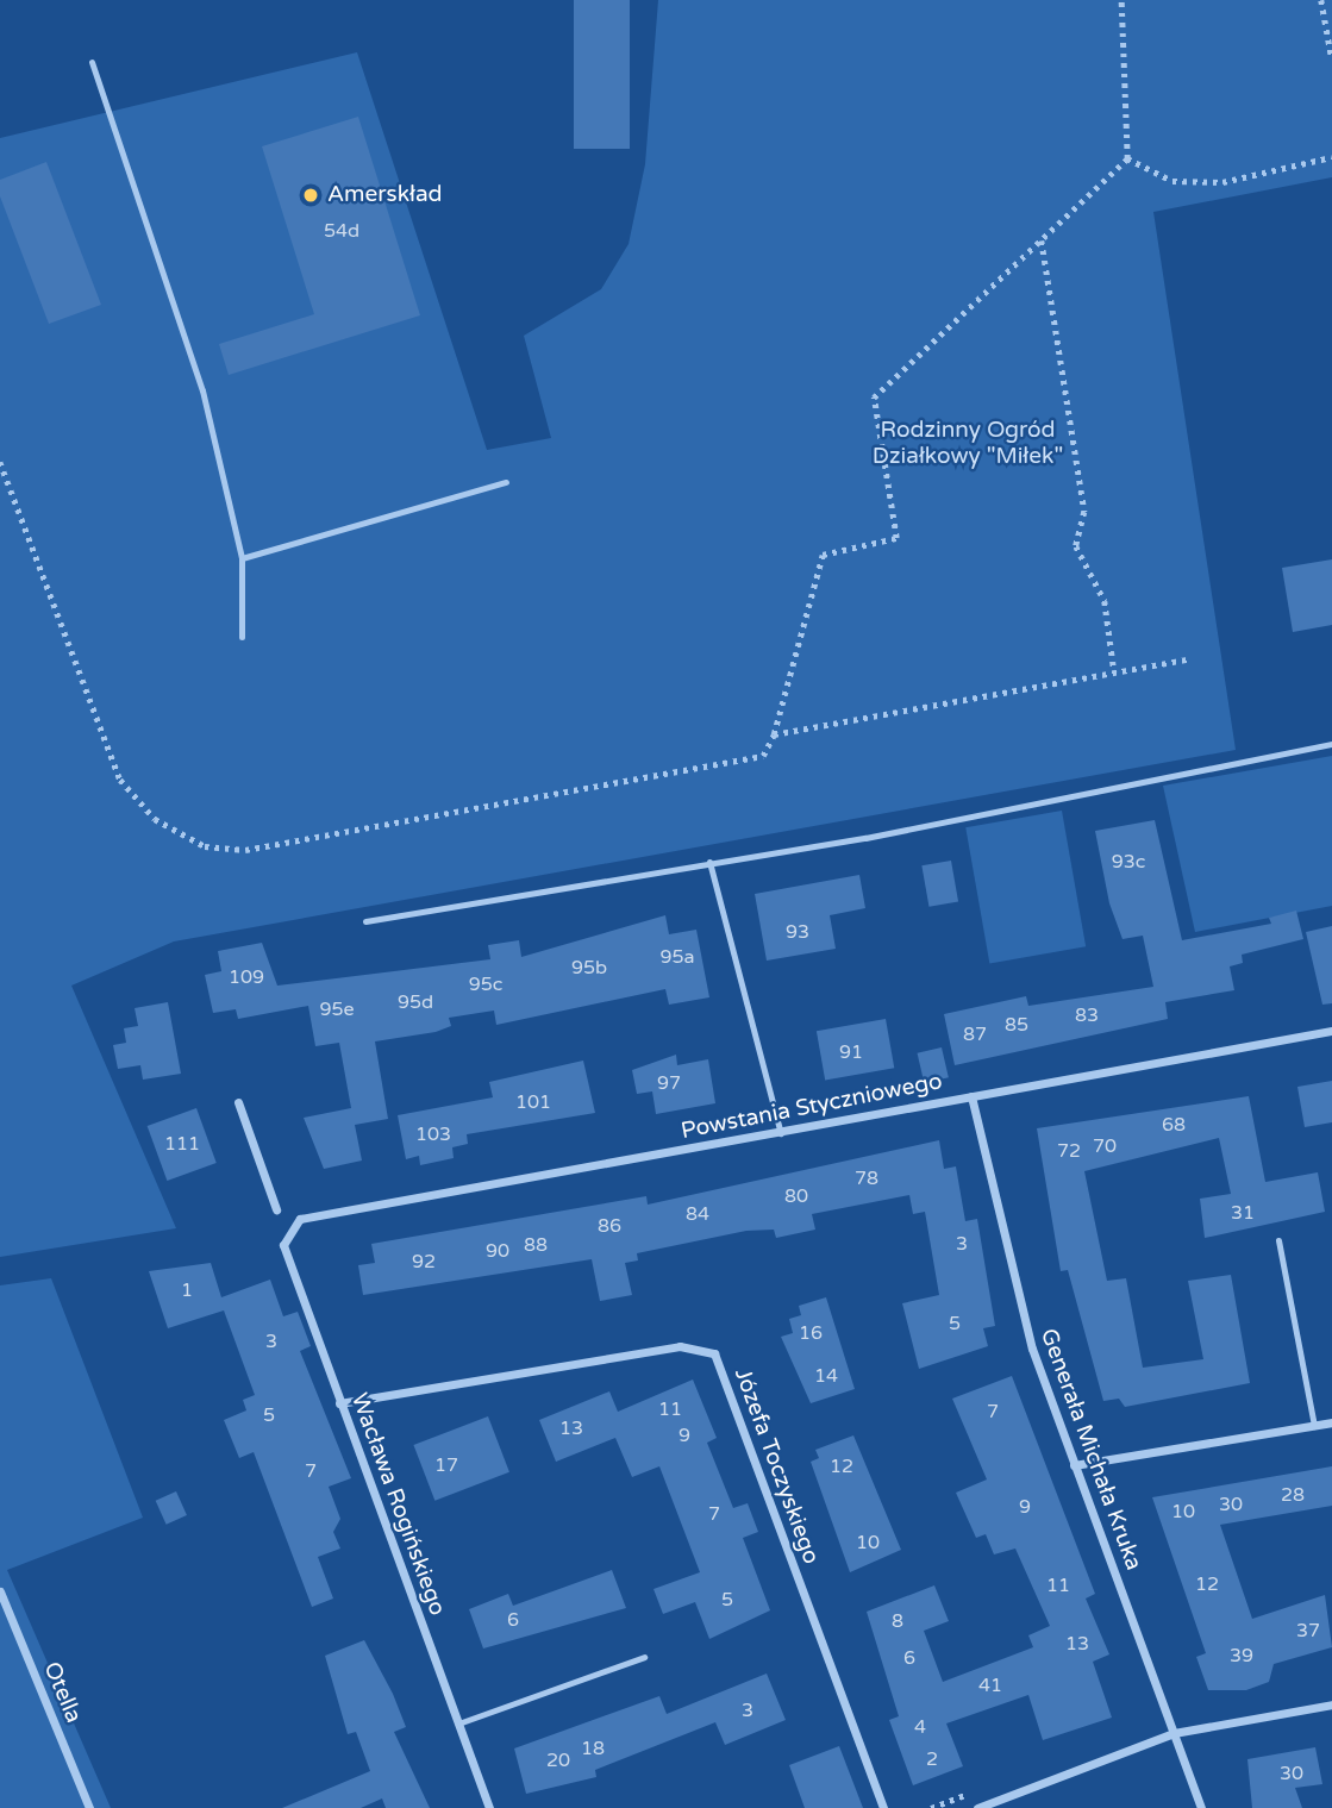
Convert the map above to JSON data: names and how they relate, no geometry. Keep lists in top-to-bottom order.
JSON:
{
  "streets": {
    "street": [
      "Powstania Styczniowego",
      "Generała Michała Kruka",
      "Józefa Toczyskiego",
      "Wacława Rogińskiego",
      "Otella"
    ]
  },
  "crossings": [
    ["Powstania Styczniowego", "Generała Michała Kruka"],
    ["Powstania Styczniowego", "Wacława Rogińskiego"],
    ["Józefa Toczyskiego", "Wacława Rogińskiego"]
  ],
  "parks": ["Rodzinny Ogród Działkowy \"Miłek\""],
  "places": ["Amerskład"],
  "house_numbers": [
    "54d",
    "93c",
    "93",
    "95a",
    "95b",
    "109",
    "95c",
    "95d",
    "95e",
    "83",
    "85",
    "87",
    "91",
    "97",
    "101",
    "68",
    "103",
    "111",
    "70",
    "72",
    "78",
    "80",
    "31",
    "84",
    "86",
    "3",
    "88",
    "90",
    "92",
    "1",
    "5",
    "16",
    "3",
    "14",
    "11",
    "7",
    "5",
    "13",
    "9",
    "17",
    "12",
    "7",
    "28",
    "30",
    "9",
    "10",
    "7",
    "10",
    "12",
    "11",
    "5",
    "6",
    "8",
    "37",
    "13",
    "39",
    "6",
    "41",
    "3",
    "4",
    "18",
    "2",
    "20",
    "30"
  ]
}
